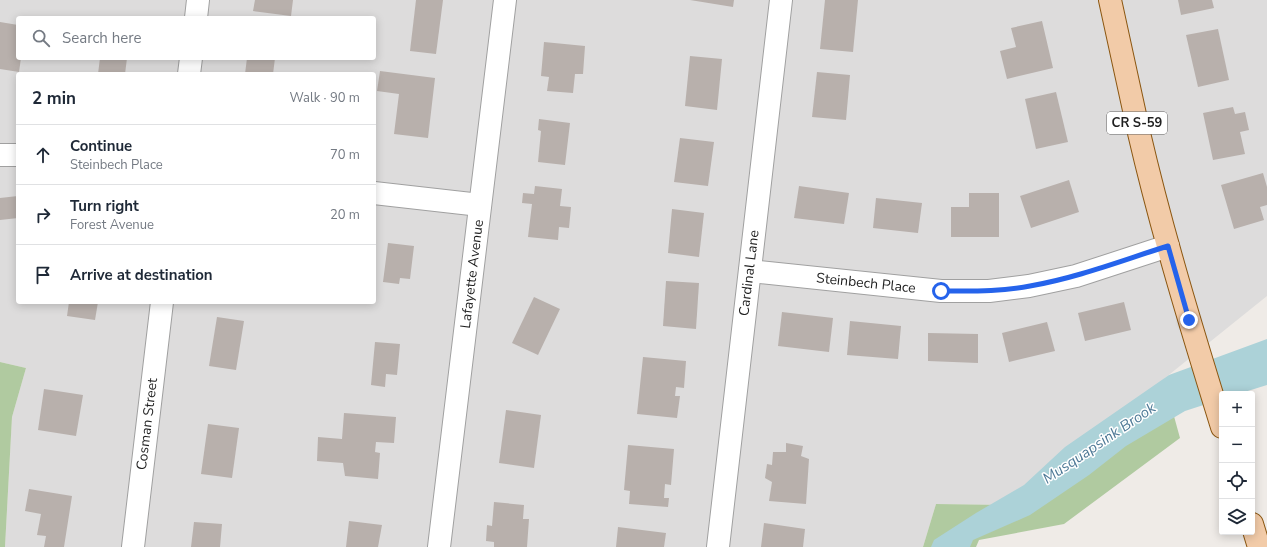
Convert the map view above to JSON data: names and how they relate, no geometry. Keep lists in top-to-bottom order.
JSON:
{
  "streets": {
    "main road": ["CR S-59"],
    "street": [
      "Cardinal Lane",
      "Lafayette Avenue",
      "Steinbech Place",
      "Cosman Street"
    ]
  },
  "crossings": [
    ["CR S-59", "Steinbech Place"],
    ["Cardinal Lane", "Steinbech Place"]
  ],
  "water": ["Musquapsink Brook"],
  "page": {
    "search": "Search here",
    "heading": ["2 min", "Walk · 90 m"],
    "list": [
      ["Continue", "Steinbech Place", "70 m"],
      ["Turn right", "Forest Avenue", "20 m"],
      "Arrive at destination"
    ],
    "map_buttons": ["+", "−"]
  }
}
